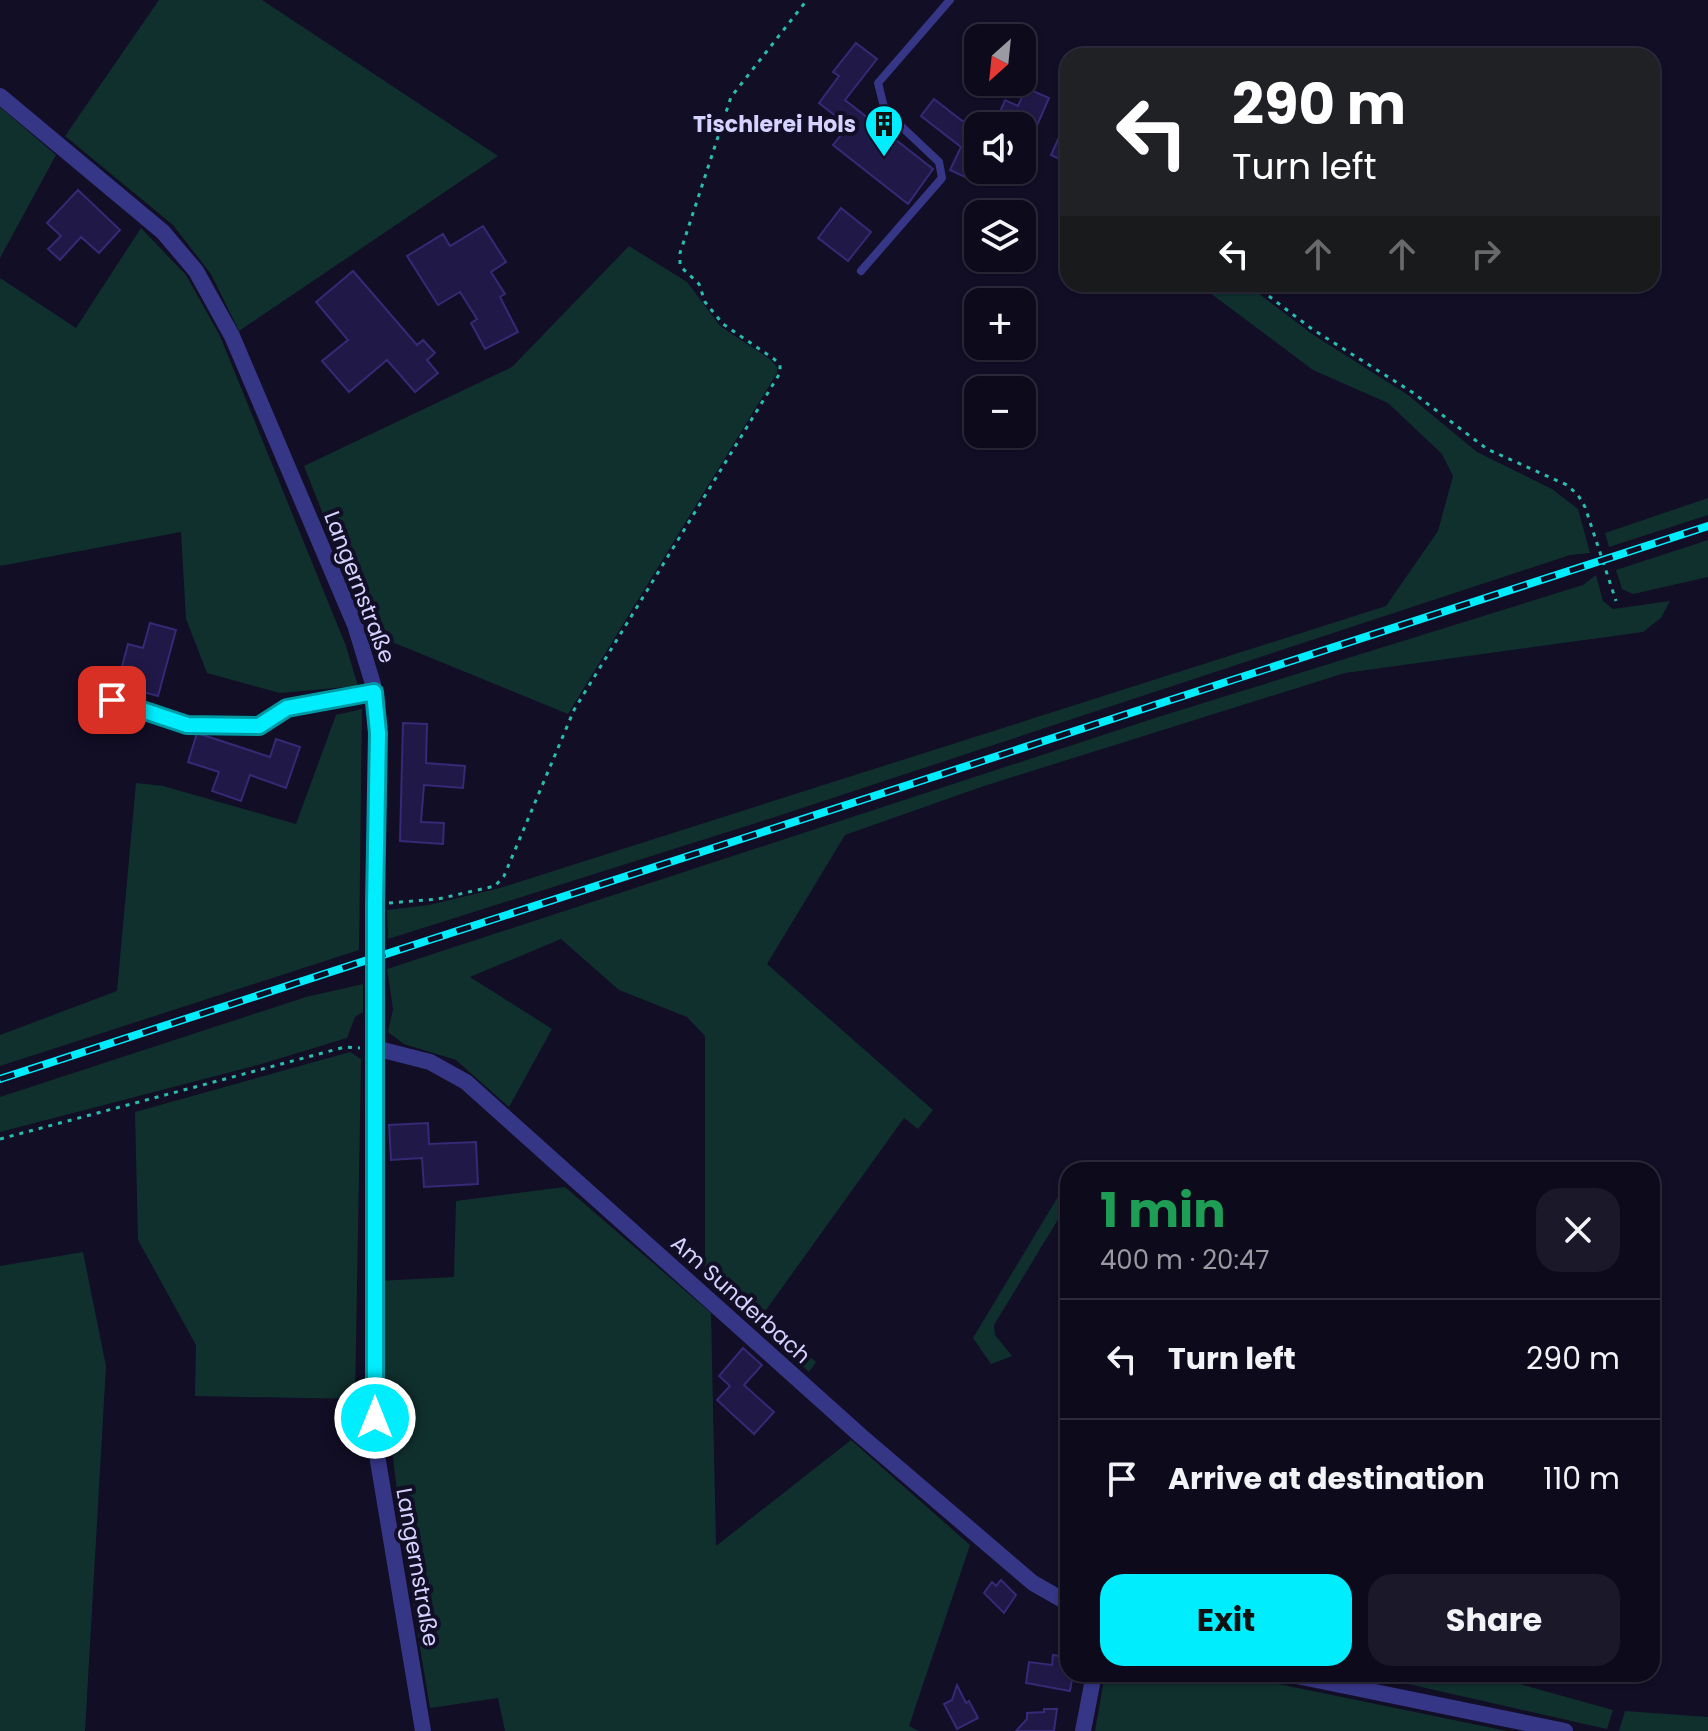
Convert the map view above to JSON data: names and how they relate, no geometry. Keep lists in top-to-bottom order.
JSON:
{
  "streets": {
    "street": ["Langernstraße", "Am Sunderbach"]
  },
  "crossings": [
    ["Langernstraße", "Am Sunderbach"]
  ],
  "places": {
    "building": ["Tischlerei Hols"]
  },
  "north": "bottom left",
  "page": {
    "map_buttons": ["+", "−"],
    "turn": ["290 m", "Turn left"],
    "heading": ["1 min", "400 m · 20:47"],
    "list": [
      {
        "name": "Turn left",
        "value": "290 m"
      },
      {
        "name": "Arrive at destination",
        "value": "110 m"
      }
    ],
    "buttons": ["Exit", "Share"]
  }
}
